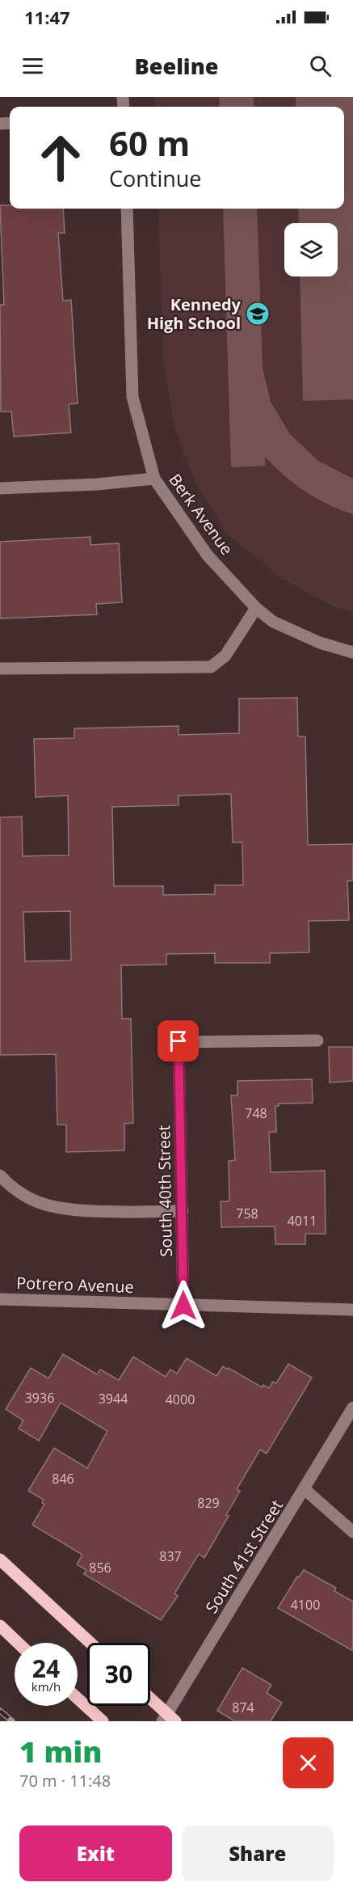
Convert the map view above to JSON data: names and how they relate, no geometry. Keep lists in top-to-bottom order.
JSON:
{
  "streets": {
    "street": [
      "Berk Avenue",
      "South 40th Street",
      "Potrero Avenue",
      "South 41st Street"
    ]
  },
  "crossings": [
    ["South 40th Street", "Potrero Avenue"]
  ],
  "places": {
    "school or university": ["Kennedy High School"]
  },
  "house_numbers": [
    "748",
    "758",
    "4011",
    "3936",
    "3944",
    "4000",
    "846",
    "829",
    "837",
    "856",
    "4100",
    "874"
  ],
  "page": {
    "status": "11:47",
    "header": "Beeline",
    "turn": ["60 m", "Continue"],
    "speed": "24 km/h",
    "limit": "30",
    "heading": ["1 min", "70 m · 11:48"],
    "buttons": ["Exit", "Share"]
  }
}
